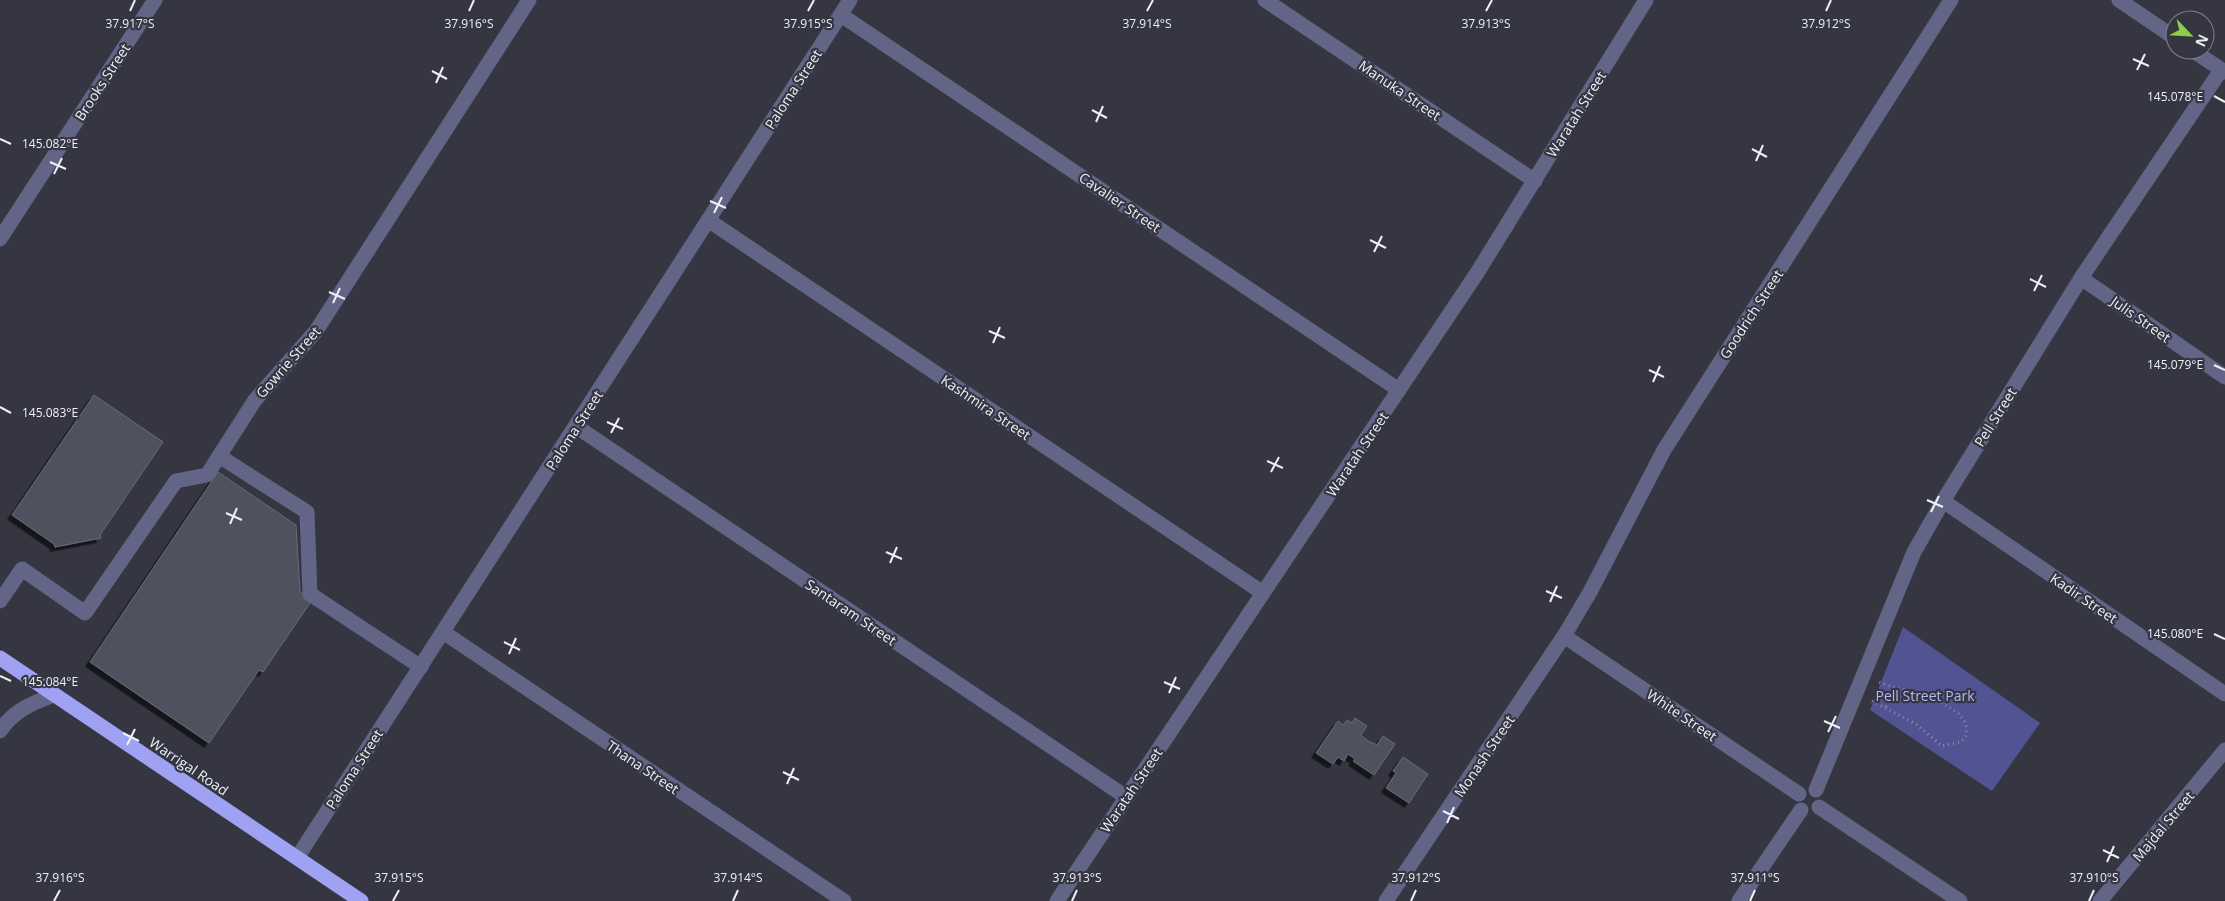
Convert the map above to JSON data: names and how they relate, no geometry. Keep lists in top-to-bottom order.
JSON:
{
  "streets": {
    "highway": ["Warrigal Road"],
    "street": [
      "Brooks Street",
      "Paloma Street",
      "Manuka Street",
      "Waratah Street",
      "Cavalier Street",
      "Goodrich Street",
      "Julis Street",
      "Gowrie Street",
      "Kashmira Street",
      "Pell Street",
      "Kadir Street",
      "Santaram Street",
      "White Street",
      "Monash Street",
      "Thana Street",
      "Majdal Street"
    ]
  },
  "crossings": [
    ["Paloma Street", "Cavalier Street"],
    ["Paloma Street", "Kashmira Street"],
    ["Paloma Street", "Santaram Street"],
    ["Paloma Street", "Warrigal Road"],
    ["Paloma Street", "Thana Street"],
    ["Manuka Street", "Waratah Street"],
    ["Waratah Street", "Cavalier Street"],
    ["Waratah Street", "Kashmira Street"],
    ["Waratah Street", "Santaram Street"],
    ["Goodrich Street", "White Street"],
    ["Goodrich Street", "Monash Street"],
    ["Julis Street", "Pell Street"],
    ["Pell Street", "Kadir Street"],
    ["Pell Street", "White Street"],
    ["White Street", "Monash Street"]
  ],
  "parks": ["Pell Street Park"],
  "north": "bottom right",
  "coordinates": [
    "37.917°S",
    "37.916°S",
    "37.915°S",
    "37.914°S",
    "37.913°S",
    "37.912°S",
    "145.078°E",
    "145.082°E",
    "145.079°E",
    "145.083°E",
    "145.080°E",
    "145.084°E",
    "37.911°S",
    "37.910°S"
  ]
}
